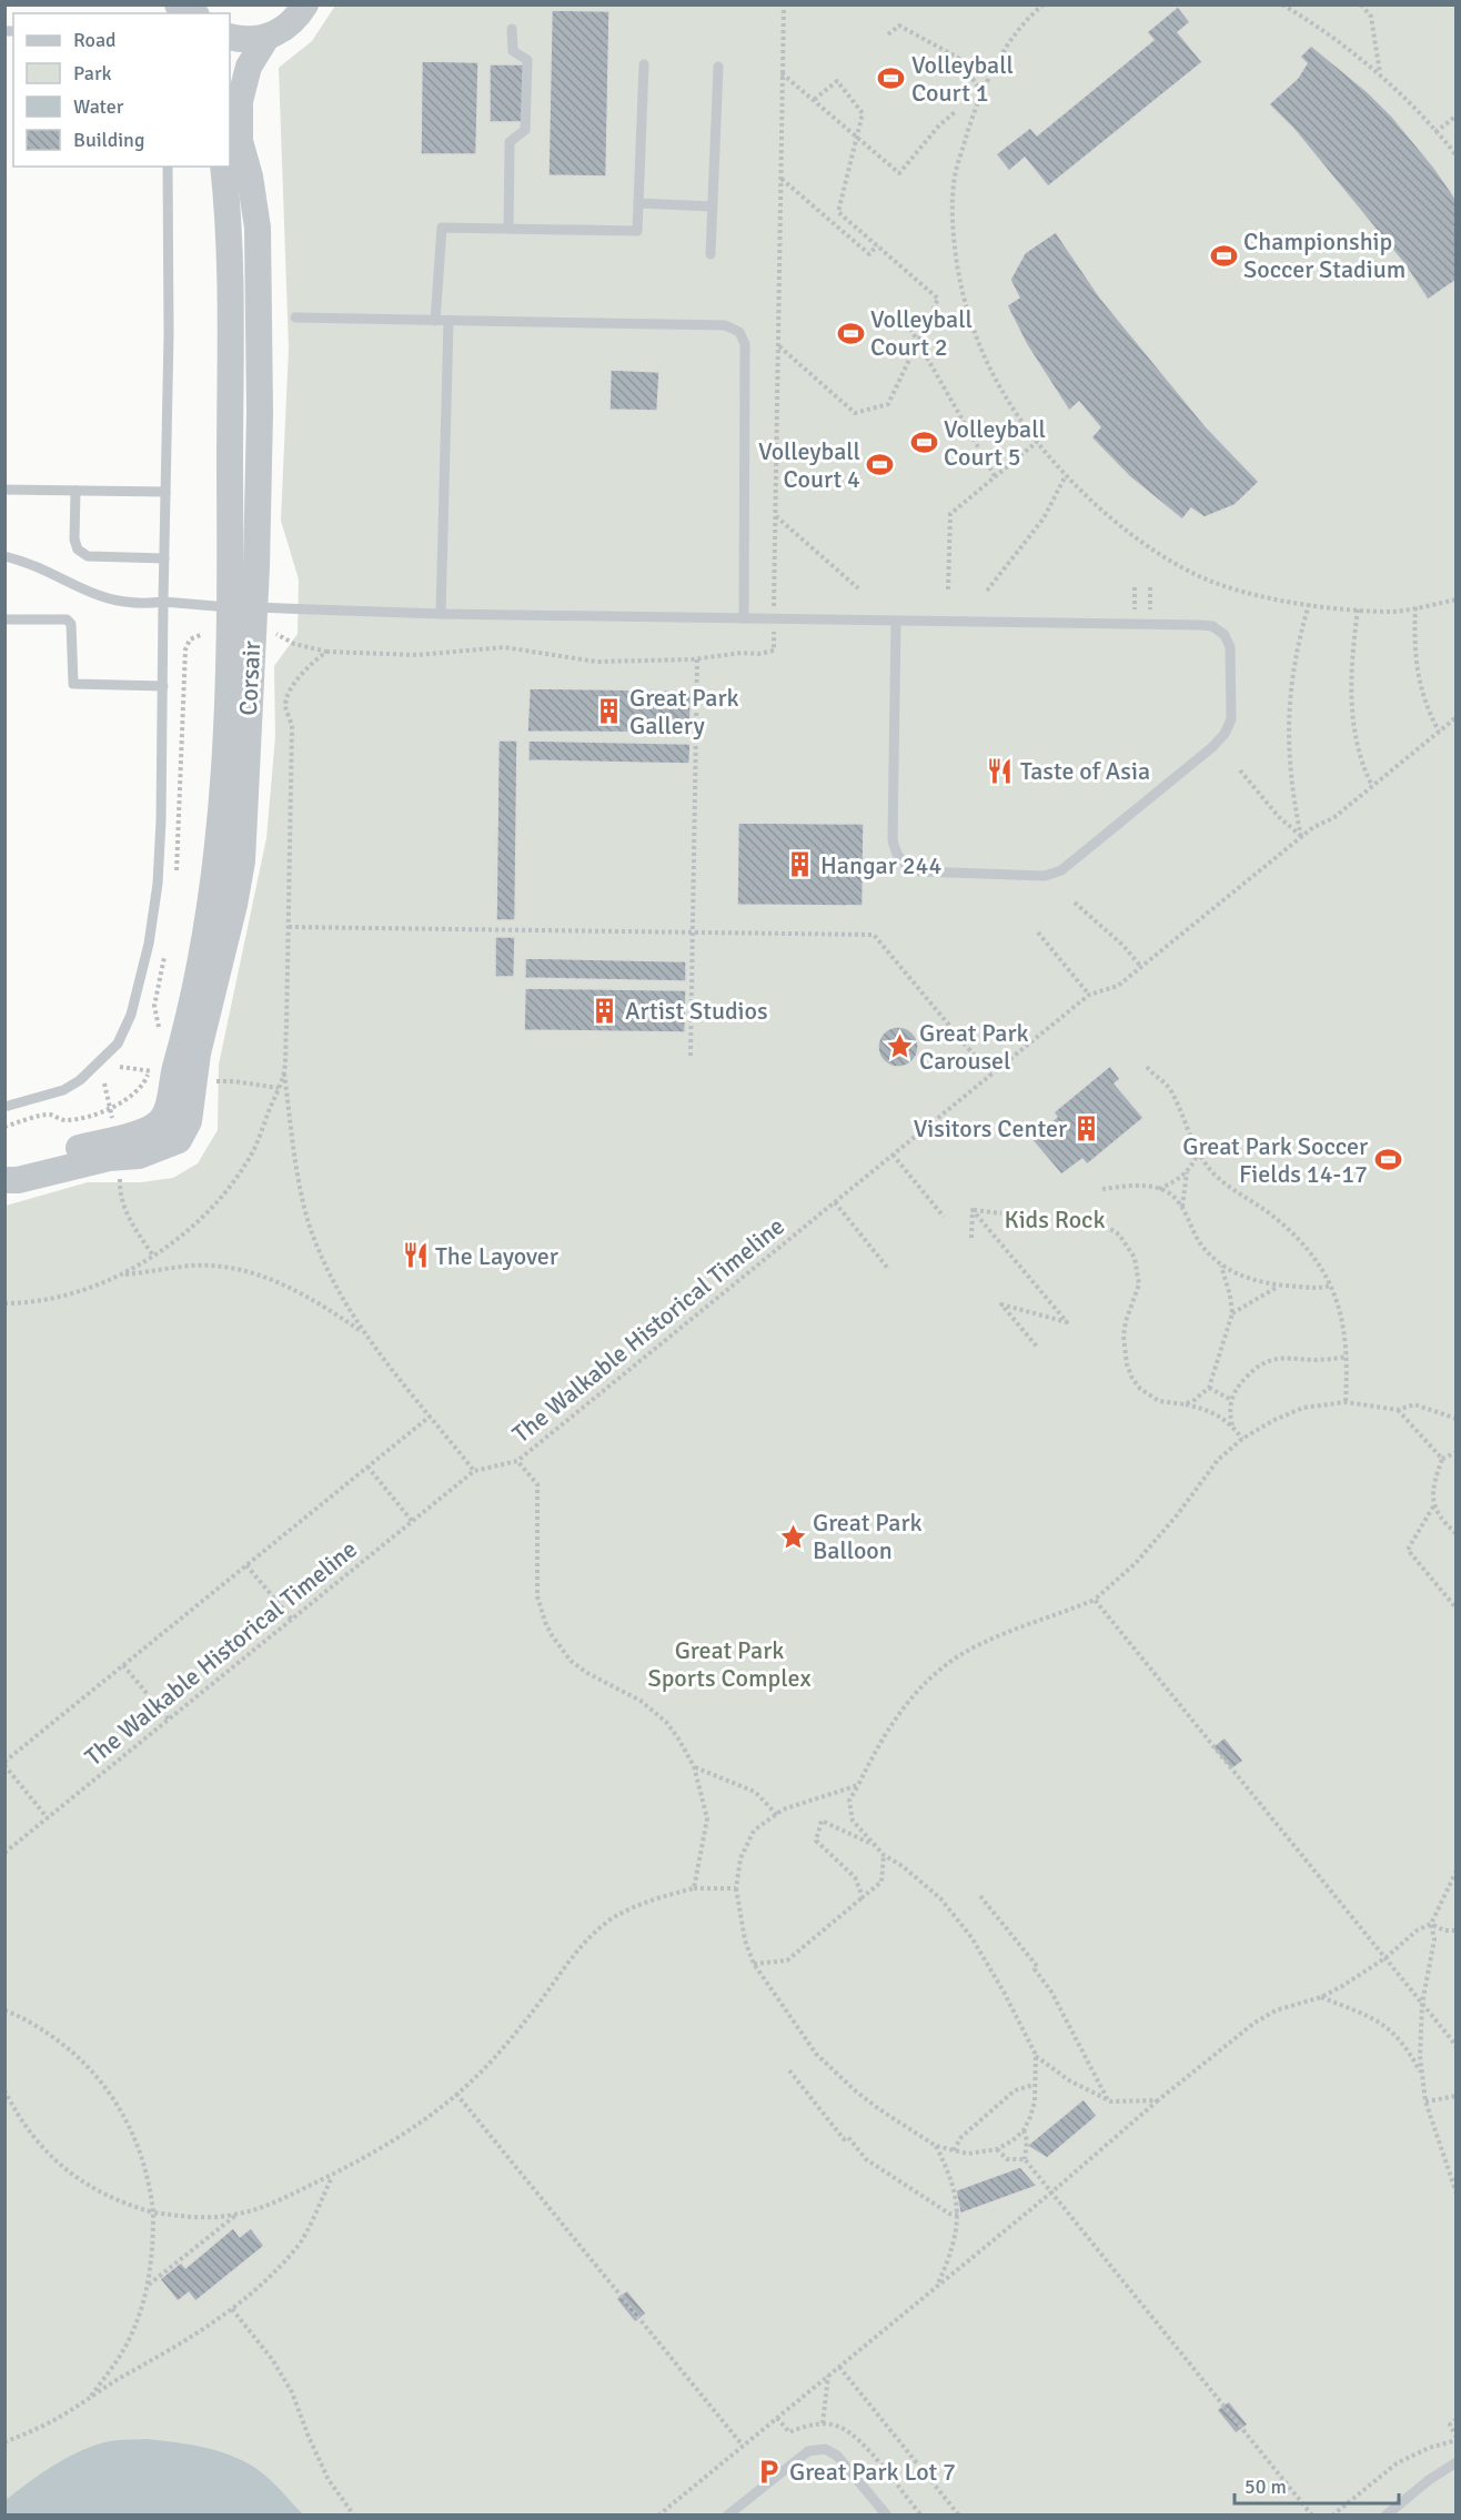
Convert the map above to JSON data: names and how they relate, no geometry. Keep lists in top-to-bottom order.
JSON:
{
  "streets": {
    "street": ["Corsair"],
    "path": ["The Walkable Historical Timeline"]
  },
  "parks": ["Kids Rock", "Great Park Sports Complex"],
  "places": {
    "sports": [
      "Volleyball Court 1",
      "Championship Soccer Stadium",
      "Volleyball Court 2",
      "Volleyball Court 5",
      "Volleyball Court 4",
      "Great Park Soccer Fields 14-17"
    ],
    "building": [
      "Great Park Gallery",
      "Hangar 244",
      "Artist Studios",
      "Visitors Center"
    ],
    "restaurant": ["Taste of Asia", "The Layover"],
    "place": ["Great Park Carousel", "Great Park Balloon"],
    "parking": ["Great Park Lot 7"]
  },
  "legend": [
    "Road",
    "Park",
    "Water",
    "Building"
  ],
  "scale_bar": "50 m"
}
